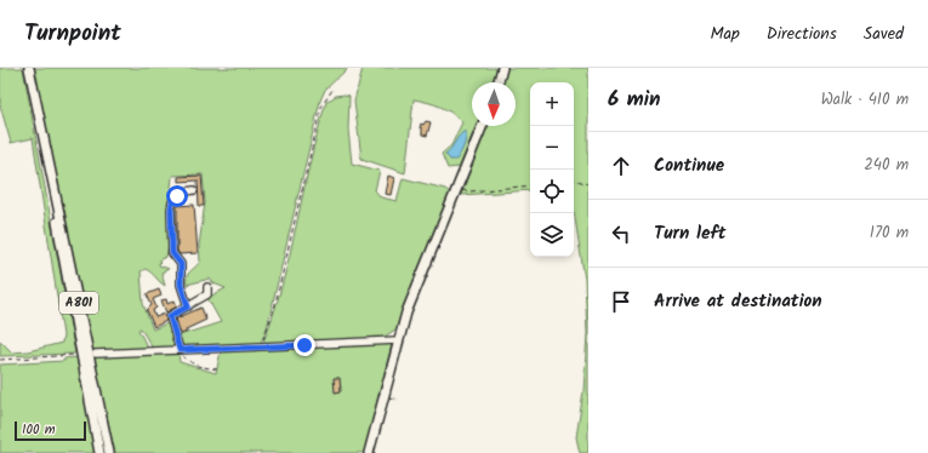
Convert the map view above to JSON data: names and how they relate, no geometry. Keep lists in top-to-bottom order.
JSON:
{
  "streets": {
    "main road": ["A801"]
  },
  "scale_bar": "100 m",
  "north": "bottom",
  "page": {
    "header": "Turnpoint",
    "nav": ["Map", "Directions", "Saved"],
    "heading": ["6 min", "Walk · 410 m"],
    "map_buttons": ["+", "−"],
    "list": [
      ["Continue", "240 m"],
      ["Turn left", "170 m"],
      "Arrive at destination"
    ],
    "scale": "100 m"
  }
}
